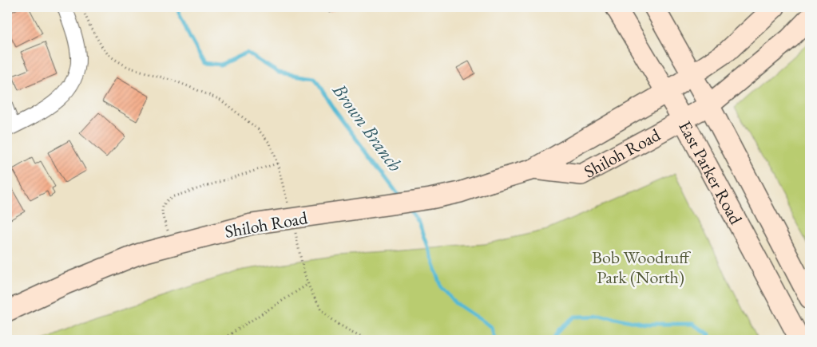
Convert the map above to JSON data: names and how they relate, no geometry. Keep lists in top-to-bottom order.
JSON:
{
  "streets": {
    "main road": ["Shiloh Road", "East Parker Road"]
  },
  "crossings": [
    ["Shiloh Road", "East Parker Road"]
  ],
  "water": ["Brown Branch"],
  "parks": ["Bob Woodruff Park (North)"]
}
